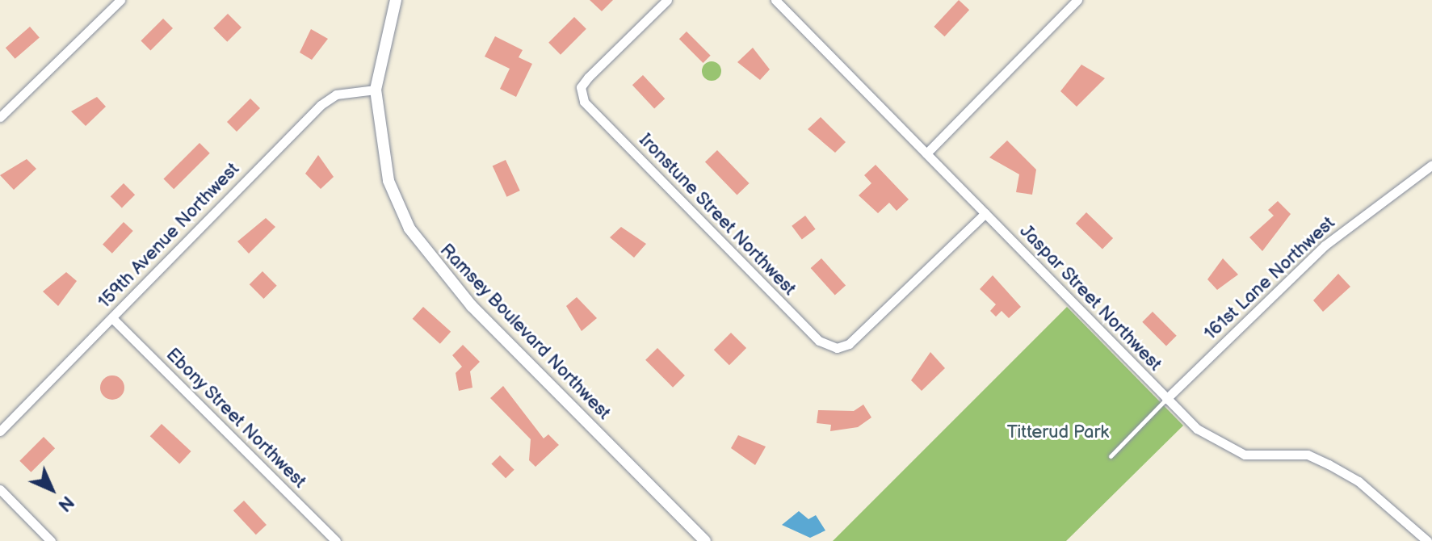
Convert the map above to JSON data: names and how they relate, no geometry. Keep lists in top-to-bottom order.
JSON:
{
  "streets": {
    "street": [
      "Ironstune Street Northwest",
      "159th Avenue Northwest",
      "161st Lane Northwest",
      "Jaspar Street Northwest",
      "Ramsey Boulevard Northwest",
      "Ebony Street Northwest"
    ]
  },
  "crossings": [
    ["Ironstune Street Northwest", "Jaspar Street Northwest"],
    ["159th Avenue Northwest", "Ramsey Boulevard Northwest"],
    ["159th Avenue Northwest", "Ebony Street Northwest"],
    ["161st Lane Northwest", "Jaspar Street Northwest"]
  ],
  "parks": ["Titterud Park"],
  "north": "bottom right"
}
